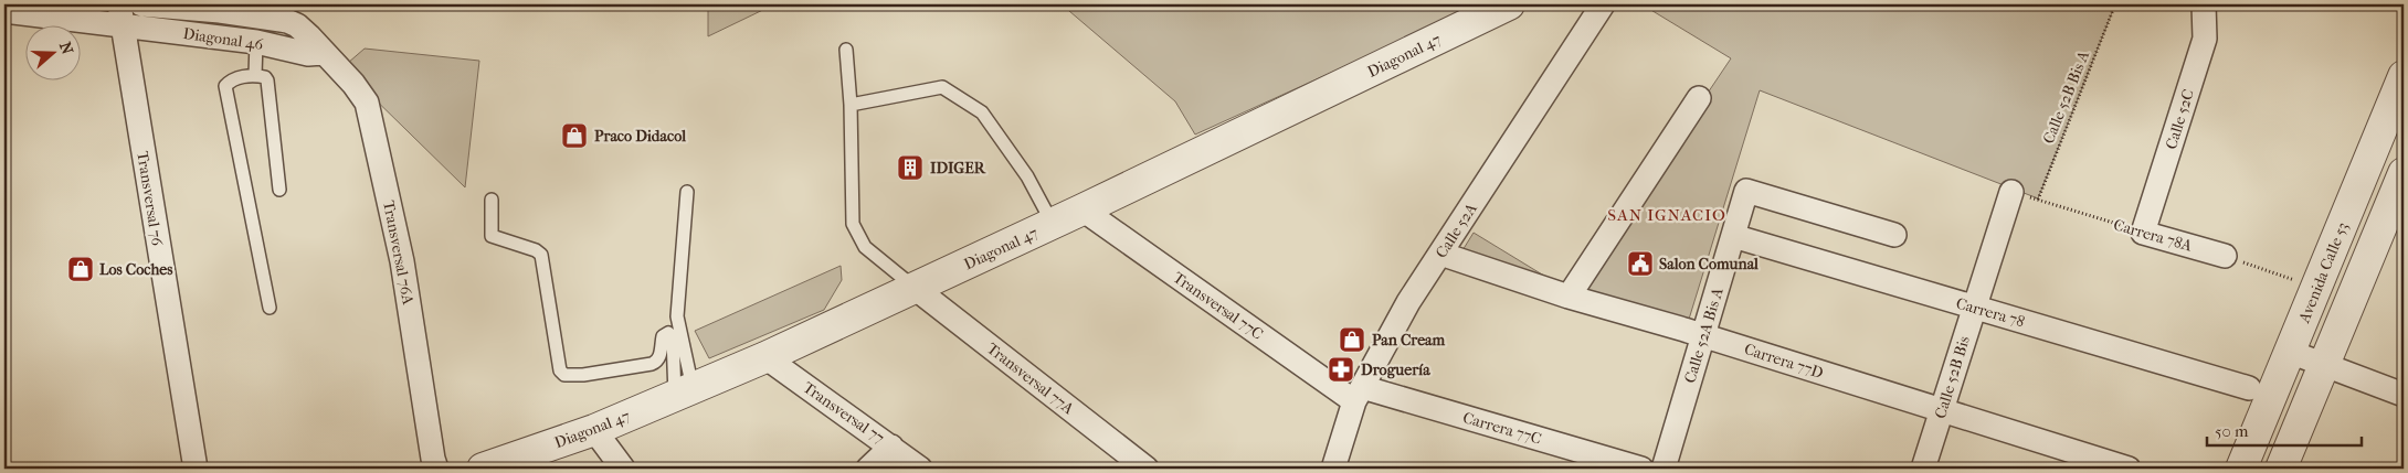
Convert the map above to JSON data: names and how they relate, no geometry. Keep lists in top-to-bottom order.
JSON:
{
  "streets": {
    "street": [
      "Diagonal 46",
      "Diagonal 47",
      "Calle 52C",
      "Transversal 76",
      "Calle 52A",
      "Carrera 78A",
      "Transversal 76A",
      "Avenida Calle 53",
      "Transversal 77C",
      "Carrera 78",
      "Calle 52A Bis A",
      "Carrera 77D",
      "Calle 52B Bis",
      "Transversal 77A",
      "Transversal 77",
      "Carrera 77C"
    ],
    "path": ["Calle 52B Bis A"]
  },
  "crossings": [
    ["Diagonal 46", "Transversal 76"],
    ["Diagonal 46", "Transversal 76A"],
    ["Diagonal 47", "Transversal 77C"],
    ["Diagonal 47", "Transversal 77A"],
    ["Diagonal 47", "Transversal 77"],
    ["Calle 52B Bis A", "Carrera 78A"],
    ["Calle 52C", "Carrera 78A"],
    ["Calle 52A", "Transversal 77C"],
    ["Calle 52A", "Carrera 77D"],
    ["Calle 52A", "Carrera 77C"],
    ["Carrera 78A", "Calle 52B Bis"],
    ["Transversal 77C", "Carrera 77C"],
    ["Carrera 78", "Calle 52A Bis A"],
    ["Carrera 78", "Calle 52B Bis"],
    ["Calle 52A Bis A", "Carrera 77D"],
    ["Carrera 77D", "Calle 52B Bis"]
  ],
  "districts": ["SAN IGNACIO"],
  "places": {
    "shop": ["Praco Didacol", "Los Coches", "Pan Cream"],
    "building": ["IDIGER"],
    "public building": ["Salon Comunal"],
    "pharmacy": ["Droguería"]
  },
  "scale_bar": "50 m",
  "north": "right"
}
